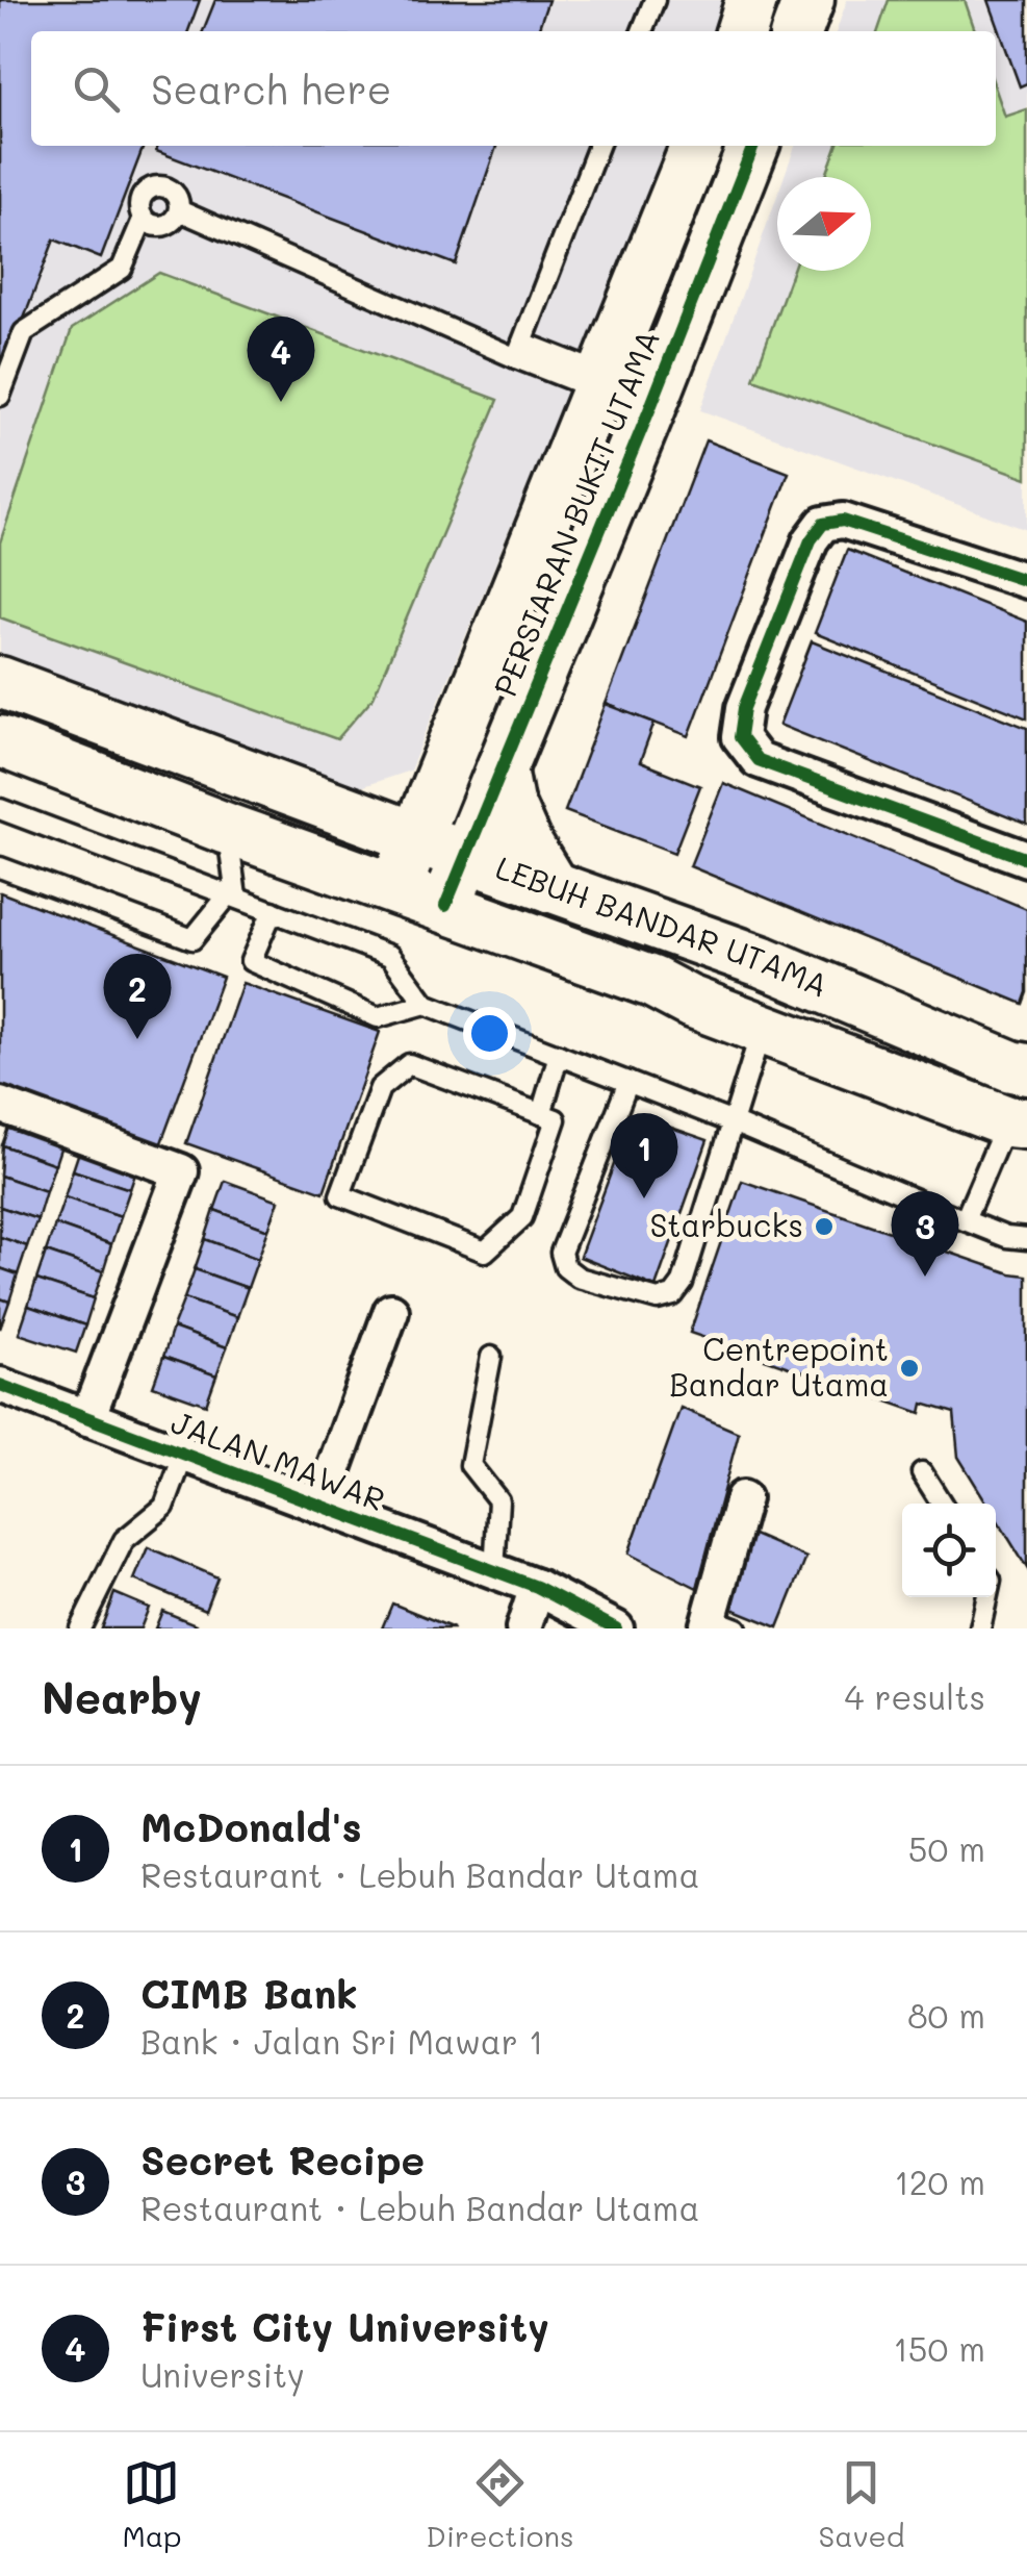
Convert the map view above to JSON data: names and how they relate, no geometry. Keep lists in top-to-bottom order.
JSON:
{
  "streets": {
    "main road": ["PERSIARAN BUKIT UTAMA", "LEBUH BANDAR UTAMA"],
    "street": ["JALAN MAWAR"]
  },
  "crossings": [
    ["PERSIARAN BUKIT UTAMA", "LEBUH BANDAR UTAMA"]
  ],
  "places": ["Starbucks", "Centrepoint Bandar Utama"],
  "north": "right",
  "page": {
    "search": "Search here",
    "pins": [
      "4",
      "2",
      "1",
      "3"
    ],
    "heading": ["Nearby", "4 results"],
    "list": [
      {
        "mark": "1",
        "name": "McDonald's",
        "note": "Restaurant · Lebuh Bandar Utama",
        "value": "50 m"
      },
      {
        "mark": "2",
        "name": "CIMB Bank",
        "note": "Bank · Jalan Sri Mawar 1",
        "value": "80 m"
      },
      {
        "mark": "3",
        "name": "Secret Recipe",
        "note": "Restaurant · Lebuh Bandar Utama",
        "value": "120 m"
      },
      {
        "mark": "4",
        "name": "First City University",
        "note": "University",
        "value": "150 m"
      }
    ],
    "nav": ["Map", "Directions", "Saved"]
  }
}
